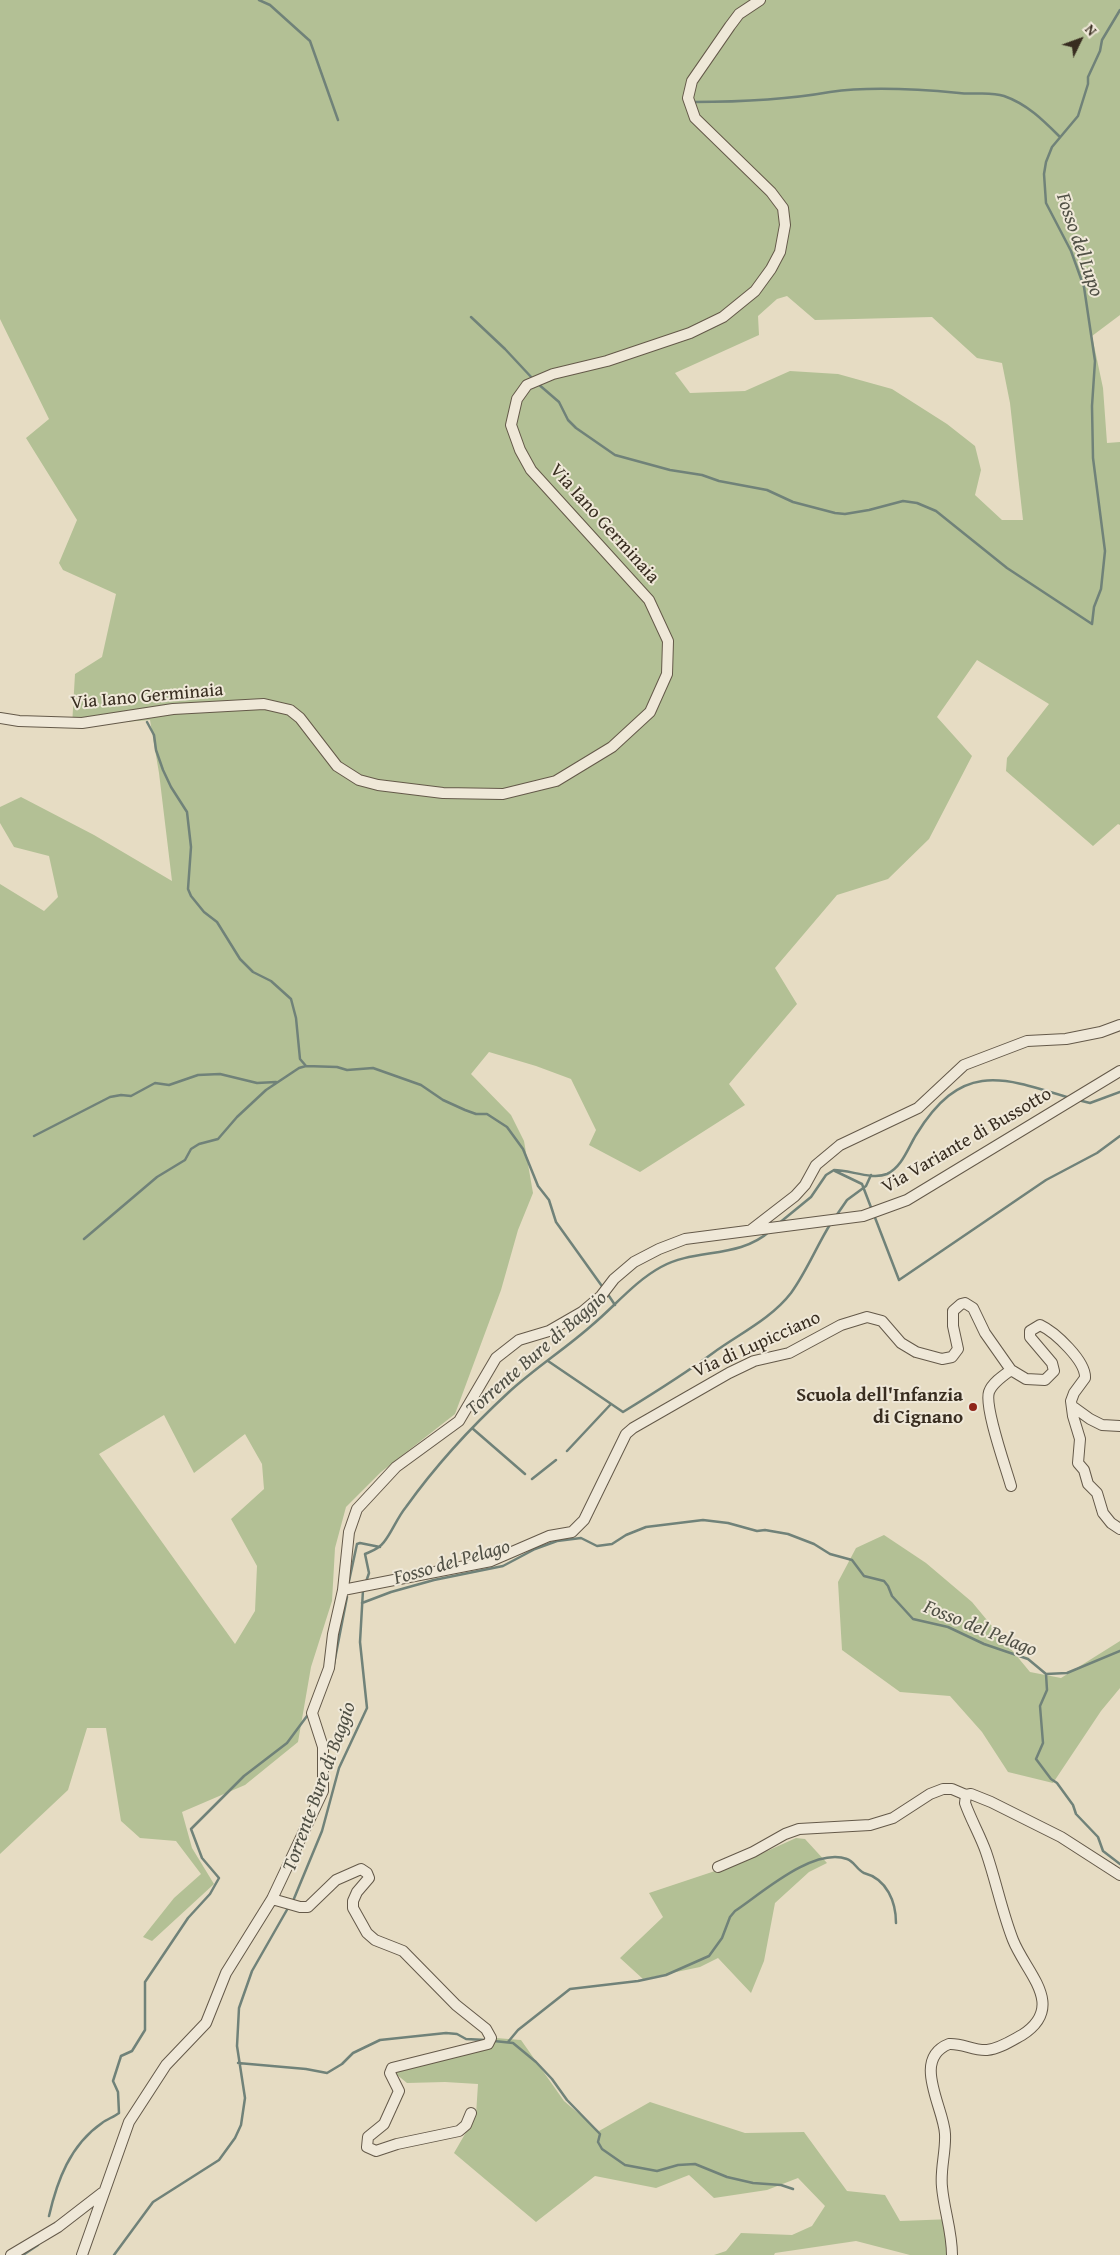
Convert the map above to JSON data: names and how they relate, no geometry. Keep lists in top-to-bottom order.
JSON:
{
  "streets": {
    "street": ["Via Iano Germinaia", "Via Variante di Bussotto", "Via di Lupicciano"]
  },
  "crossings": [
    ["Via Variante di Bussotto", "Via di Lupicciano"]
  ],
  "water": ["Fosso del Lupo", "Torrente Bure di Baggio", "Fosso del Pelago"],
  "places": ["Scuola dell'Infanzia di Cignano"],
  "north": "top right"
}
